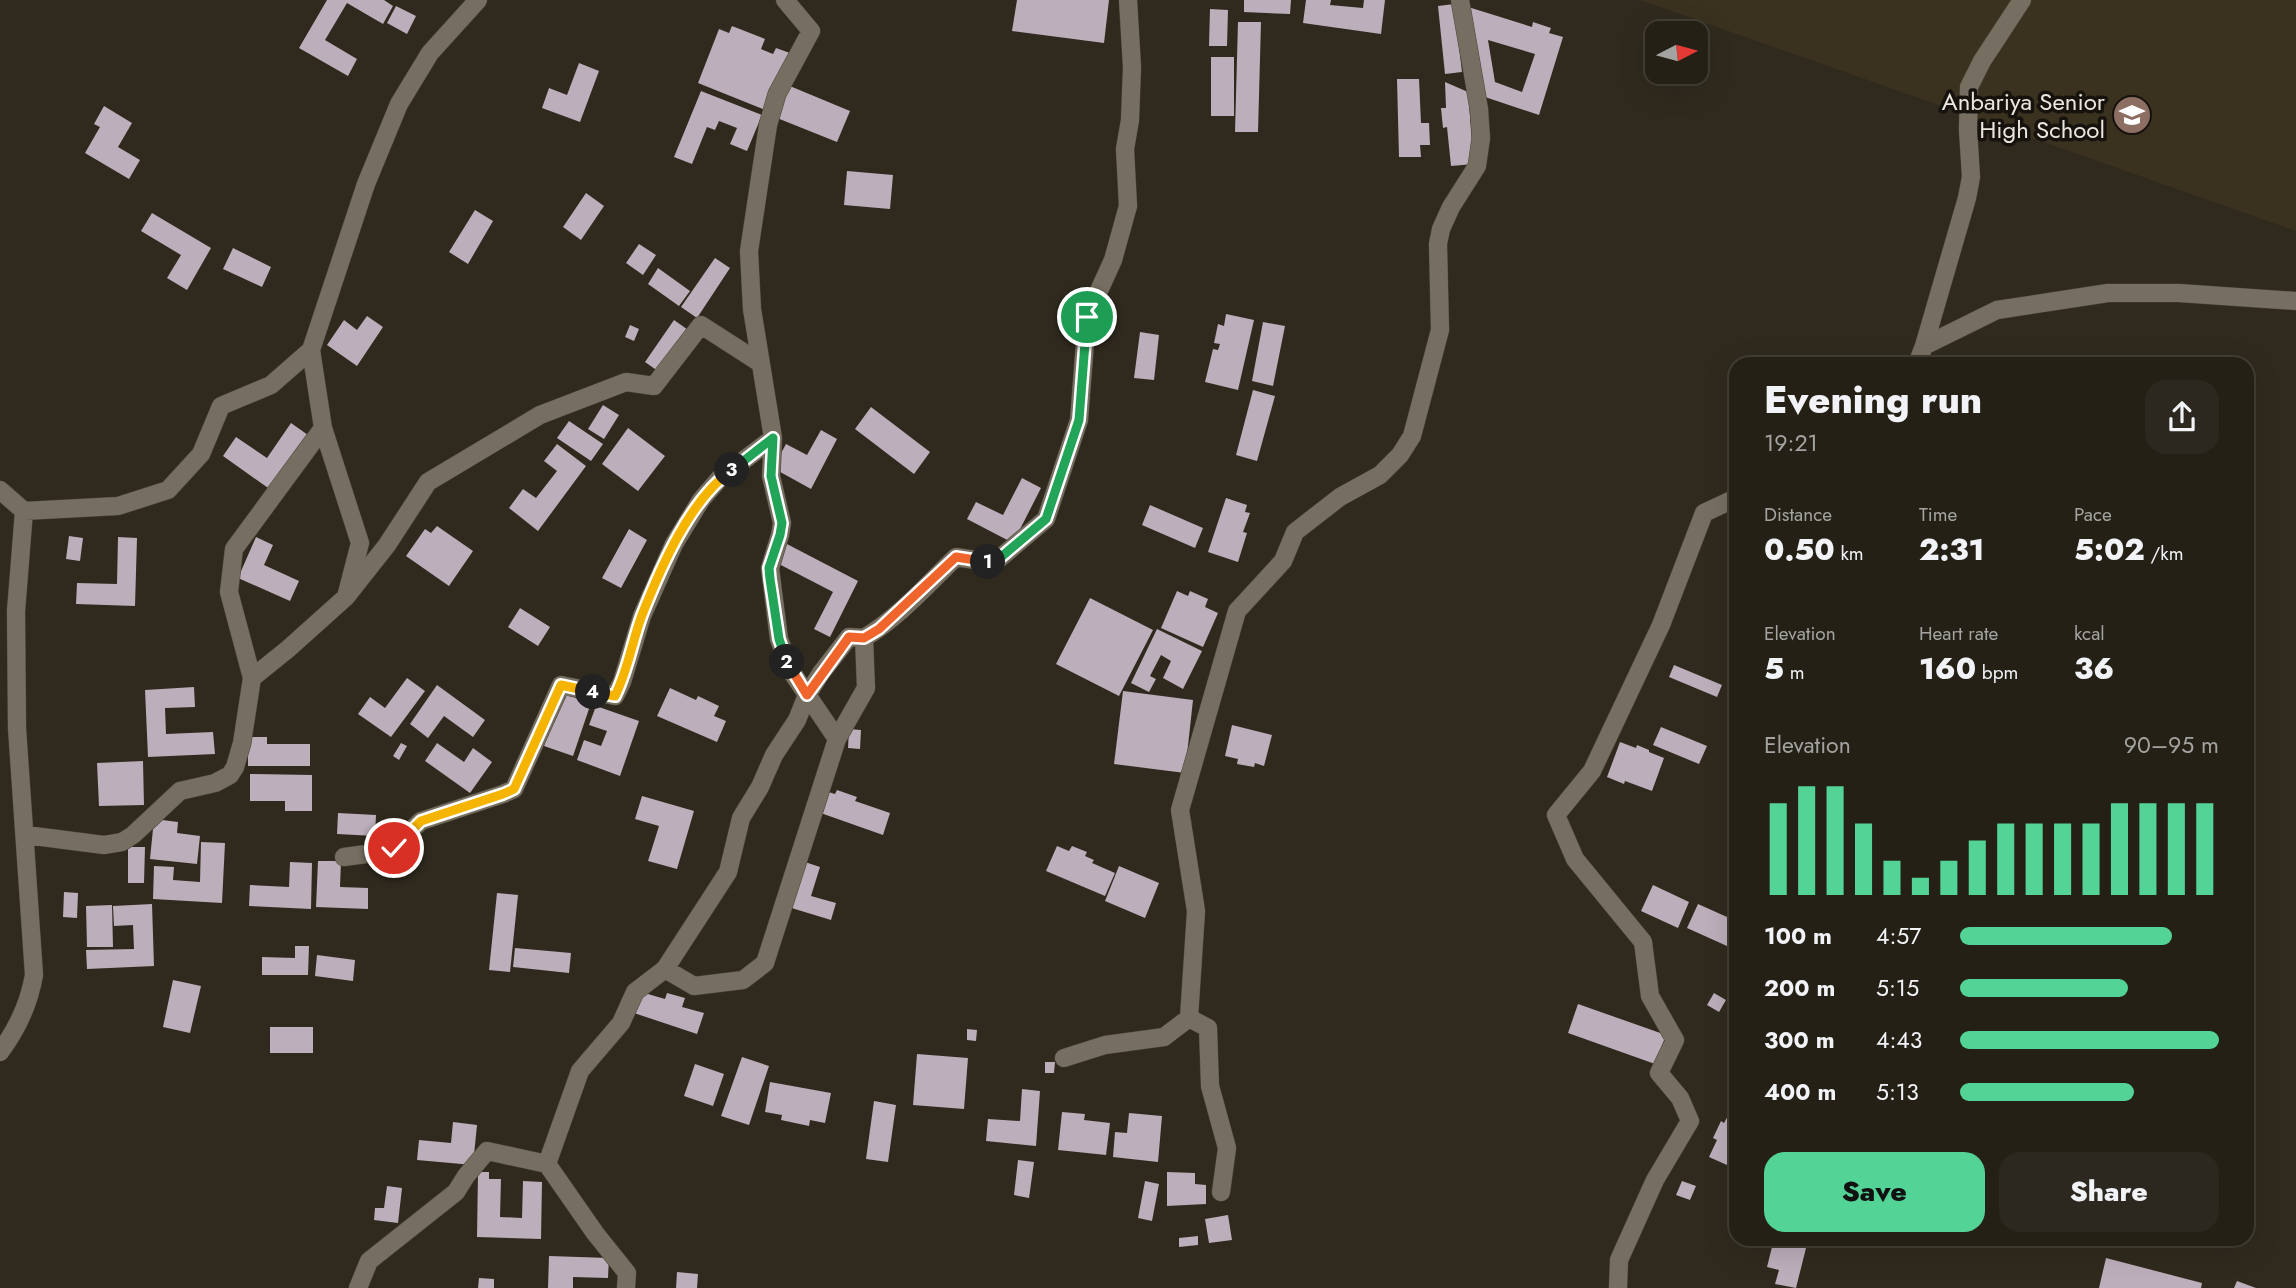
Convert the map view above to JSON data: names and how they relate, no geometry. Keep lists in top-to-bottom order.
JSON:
{
  "places": {
    "school or university": ["Anbariya Senior High School"]
  },
  "north": "right",
  "page": {
    "heading": ["Evening run", "19:21"],
    "pins": [
      "3",
      "1",
      "2",
      "4"
    ],
    "stats": [
      ["Distance", "0.50 km"],
      ["Time", "2:31"],
      ["Pace", "5:02 /km"],
      ["Elevation", "5 m"],
      ["Heart rate", "160 bpm"],
      ["kcal", "36"]
    ],
    "chart": ["Elevation", "90–95 m"],
    "list": [
      {
        "name": "100 m",
        "note": "4:57"
      },
      {
        "name": "200 m",
        "note": "5:15"
      },
      {
        "name": "300 m",
        "note": "4:43"
      },
      {
        "name": "400 m",
        "note": "5:13"
      }
    ],
    "buttons": ["Save", "Share"]
  }
}
